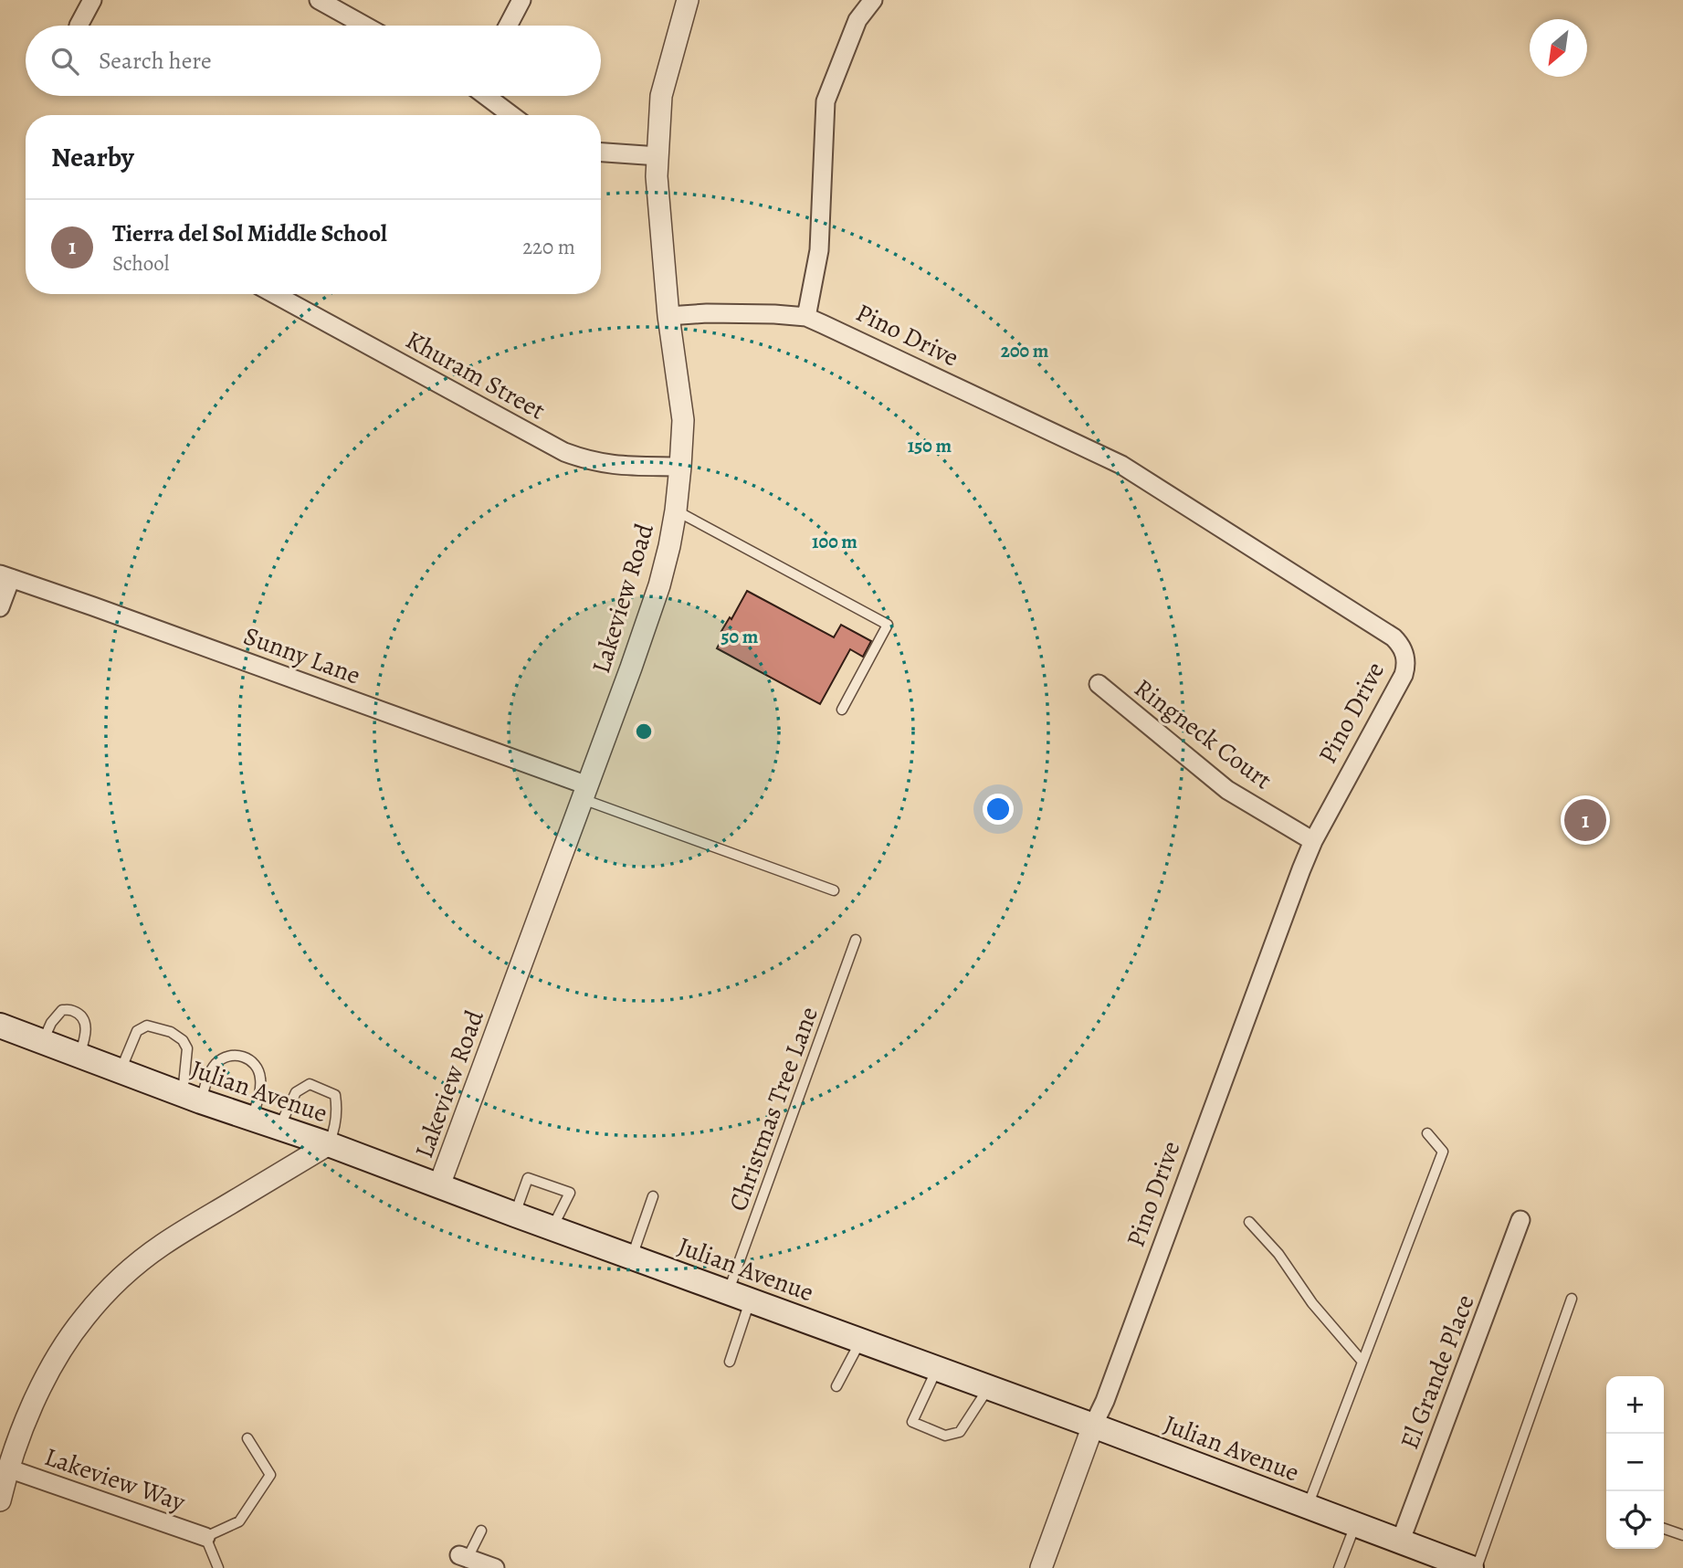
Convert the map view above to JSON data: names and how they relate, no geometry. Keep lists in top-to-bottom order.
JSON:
{
  "streets": {
    "main road": ["Julian Avenue"],
    "street": [
      "Pino Drive",
      "Khuram Street",
      "Lakeview Road",
      "Sunny Lane",
      "Ringneck Court",
      "El Grande Place",
      "Lakeview Way"
    ],
    "lane": ["Christmas Tree Lane"]
  },
  "crossings": [
    ["Pino Drive", "Lakeview Road"],
    ["Pino Drive", "Ringneck Court"],
    ["Pino Drive", "Julian Avenue"],
    ["Khuram Street", "Lakeview Road"],
    ["Lakeview Road", "Sunny Lane"],
    ["Lakeview Road", "Julian Avenue"],
    ["Julian Avenue", "Christmas Tree Lane"],
    ["Julian Avenue", "El Grande Place"]
  ],
  "north": "bottom left",
  "page": {
    "search": "Search here",
    "heading": "Nearby",
    "list": [
      {
        "mark": "1",
        "name": "Tierra del Sol Middle School",
        "note": "School",
        "value": "220 m"
      }
    ],
    "pins": "1",
    "map_buttons": ["+", "−"]
  },
  "rings": [
    "200 m",
    "150 m",
    "100 m",
    "50 m"
  ]
}
